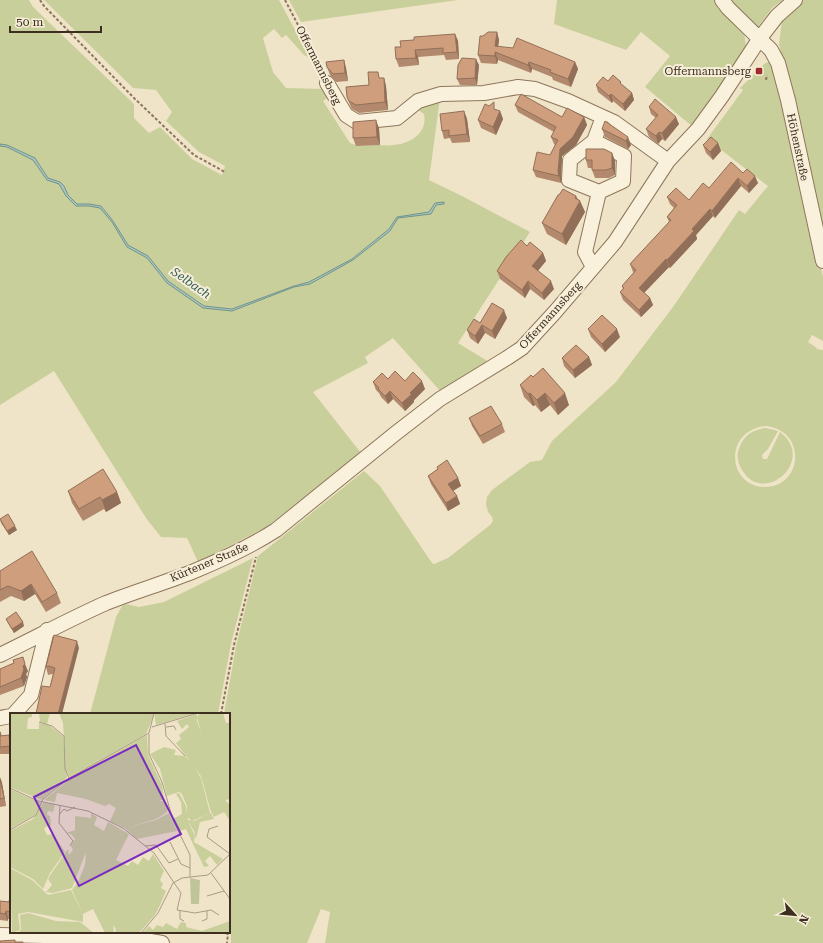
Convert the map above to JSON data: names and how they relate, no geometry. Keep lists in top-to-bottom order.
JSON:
{
  "streets": {
    "street": ["Offermannsberg", "Höhenstraße", "Kürtener Straße"]
  },
  "crossings": [
    ["Offermannsberg", "Höhenstraße"],
    ["Offermannsberg", "Kürtener Straße"]
  ],
  "water": ["Selbach"],
  "places": {
    "transit": ["Offermannsberg"]
  },
  "scale_bar": "50 m",
  "north": "bottom right"
}
